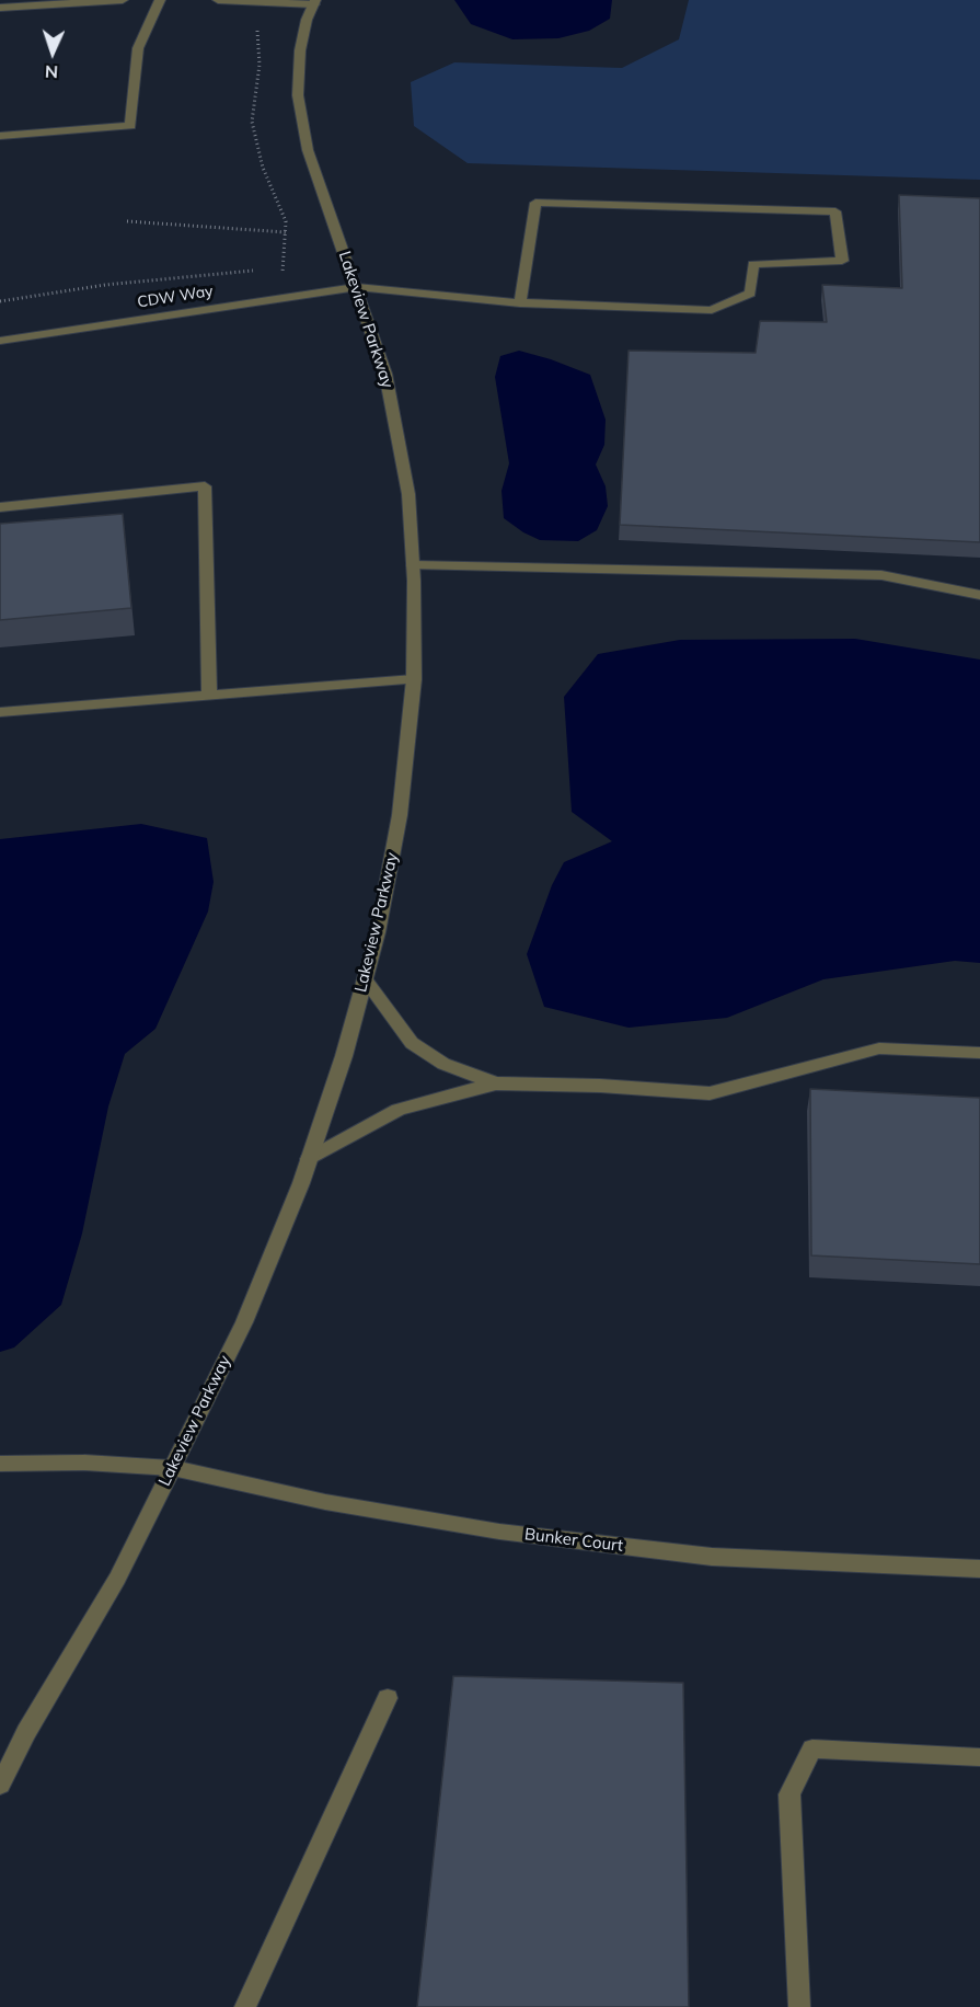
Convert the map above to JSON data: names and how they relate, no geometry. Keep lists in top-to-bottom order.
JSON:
{
  "streets": {
    "street": ["CDW Way", "Lakeview Parkway", "Bunker Court"]
  },
  "crossings": [
    ["CDW Way", "Lakeview Parkway"],
    ["Lakeview Parkway", "Bunker Court"]
  ],
  "north": "bottom"
}
